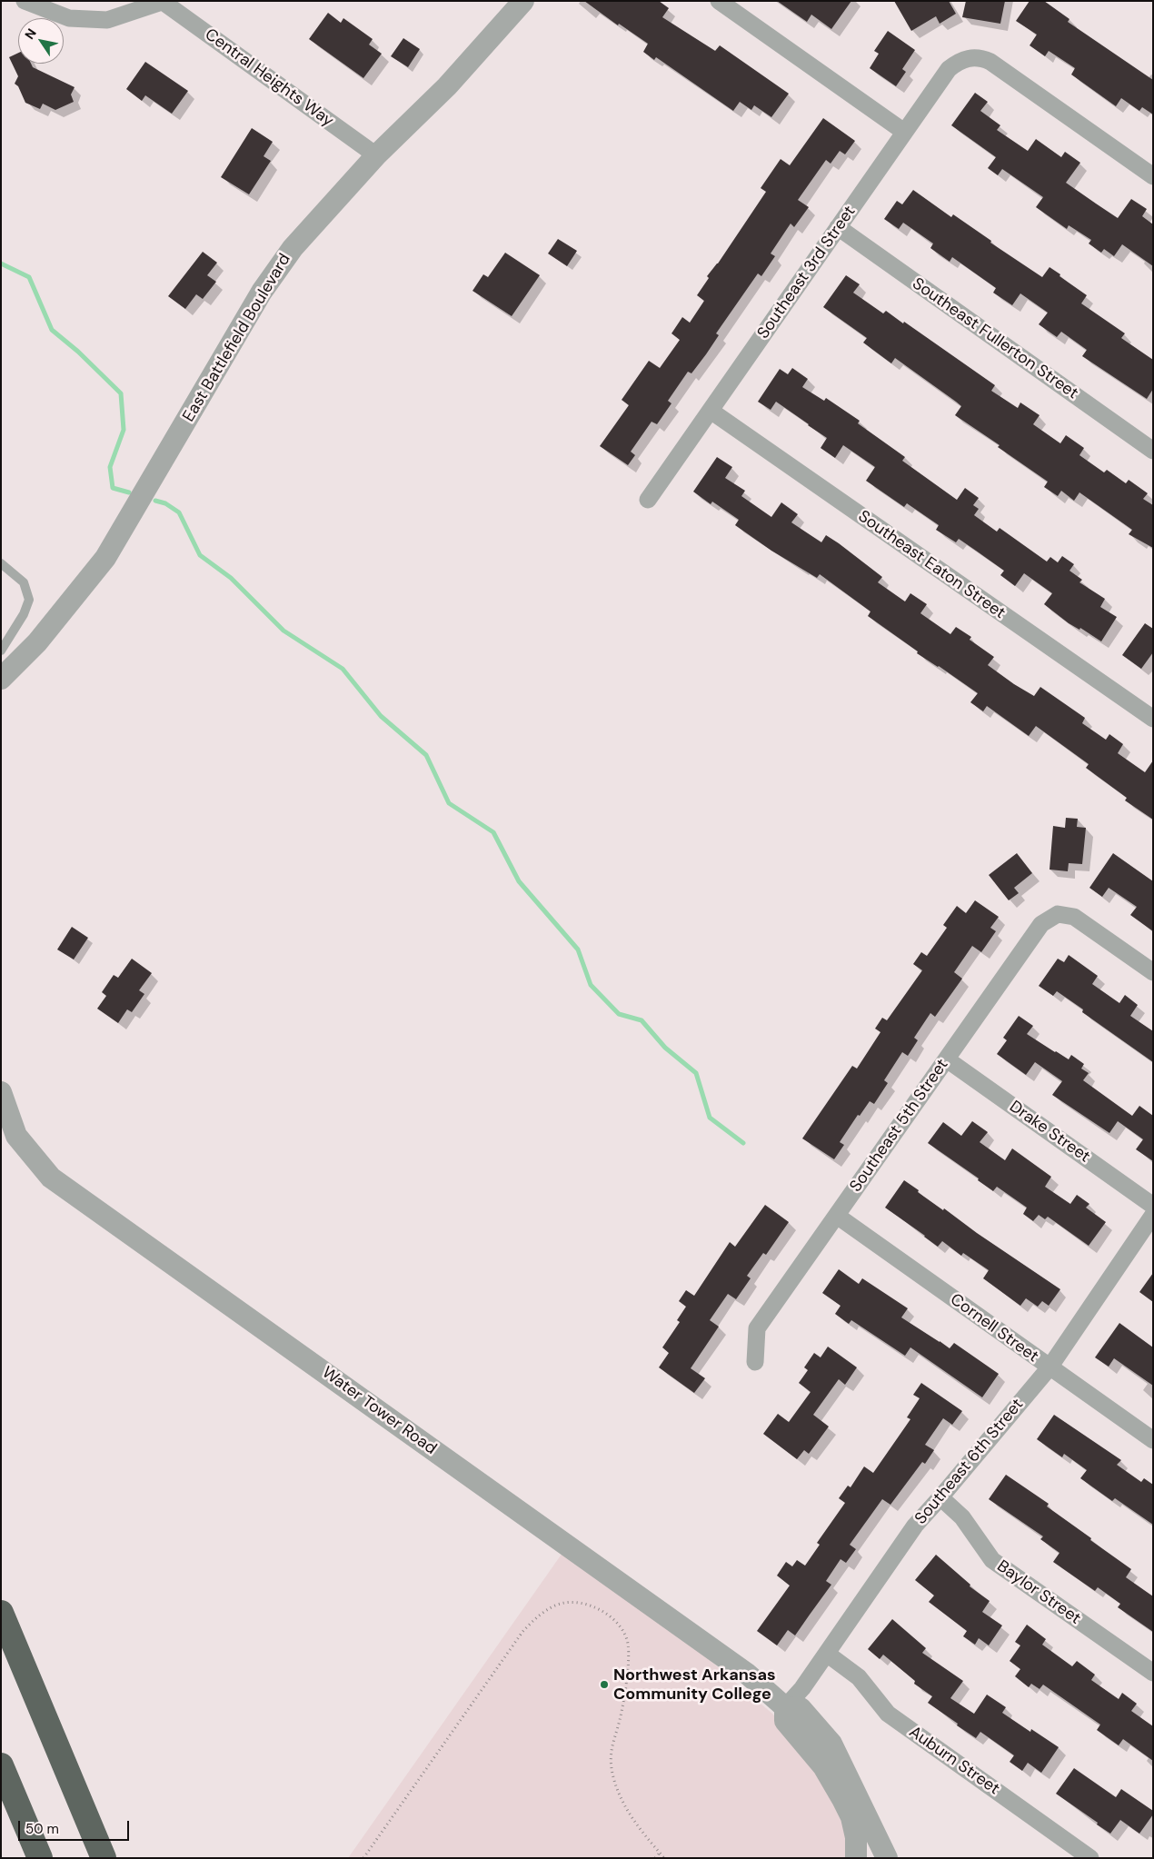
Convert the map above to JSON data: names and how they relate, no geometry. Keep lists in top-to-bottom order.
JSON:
{
  "streets": {
    "street": [
      "Central Heights Way",
      "Southeast 3rd Street",
      "East Battlefield Boulevard",
      "Southeast Fullerton Street",
      "Southeast Eaton Street",
      "Southeast 5th Street",
      "Drake Street",
      "Cornell Street",
      "Water Tower Road",
      "Southeast 6th Street",
      "Baylor Street",
      "Auburn Street"
    ]
  },
  "crossings": [
    ["Central Heights Way", "East Battlefield Boulevard"],
    ["Southeast 3rd Street", "Southeast Fullerton Street"],
    ["Southeast 3rd Street", "Southeast Eaton Street"],
    ["Southeast 5th Street", "Drake Street"],
    ["Southeast 5th Street", "Cornell Street"],
    ["Cornell Street", "Southeast 6th Street"],
    ["Water Tower Road", "Southeast 6th Street"],
    ["Southeast 6th Street", "Baylor Street"],
    ["Southeast 6th Street", "Auburn Street"]
  ],
  "places": ["Northwest Arkansas Community College"],
  "scale_bar": "50 m",
  "north": "top left"
}
